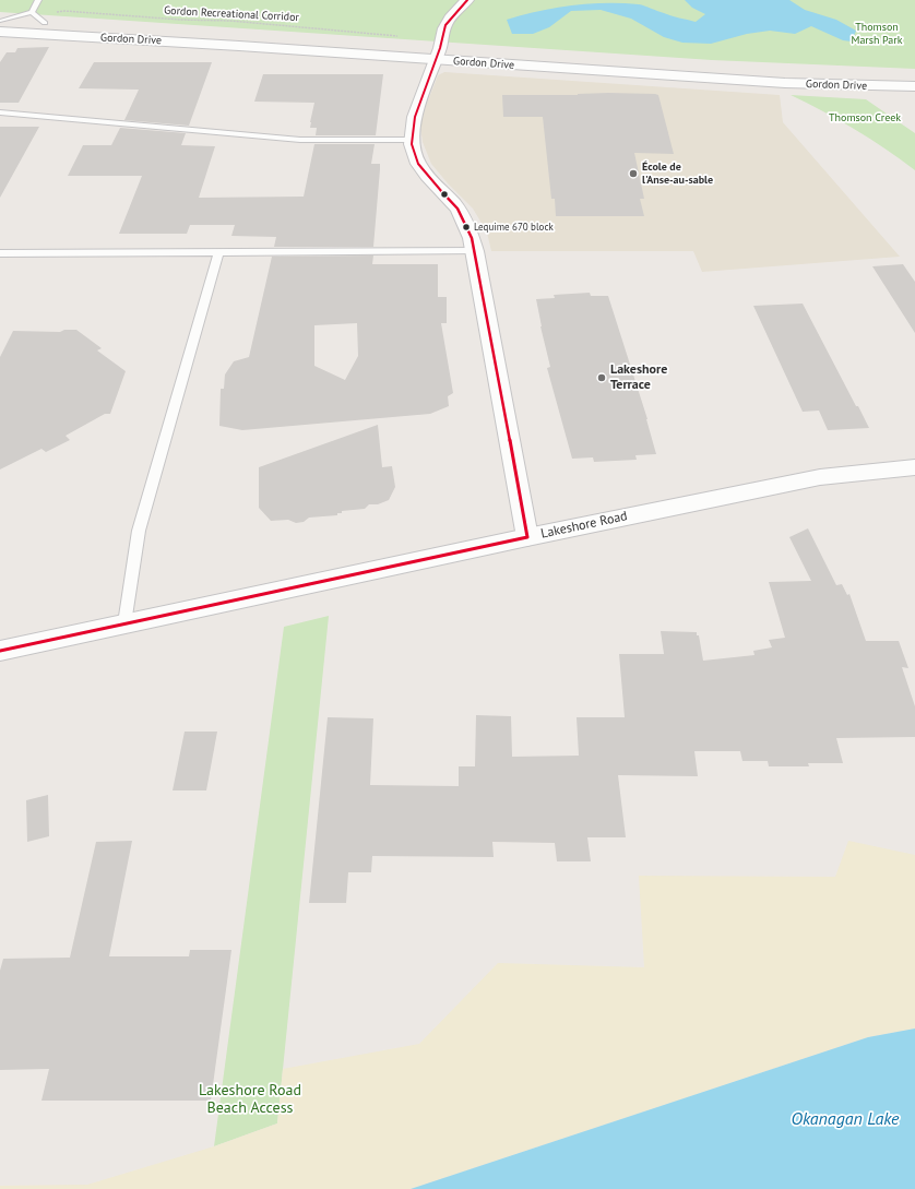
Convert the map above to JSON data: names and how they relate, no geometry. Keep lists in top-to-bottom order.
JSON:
{
  "streets": {
    "main road": ["Gordon Drive", "Lakeshore Road"],
    "path": ["Gordon Recreational Corridor"]
  },
  "crossings": [
    ["Gordon Recreational Corridor", "Gordon Drive"]
  ],
  "water": ["Okanagan Lake"],
  "parks": ["Thomson Marsh Park", "Thomson Creek", "Lakeshore Road Beach Access"],
  "places": ["École de l'Anse-au-sable", "Lequime 670 block", "Lakeshore Terrace"]
}
